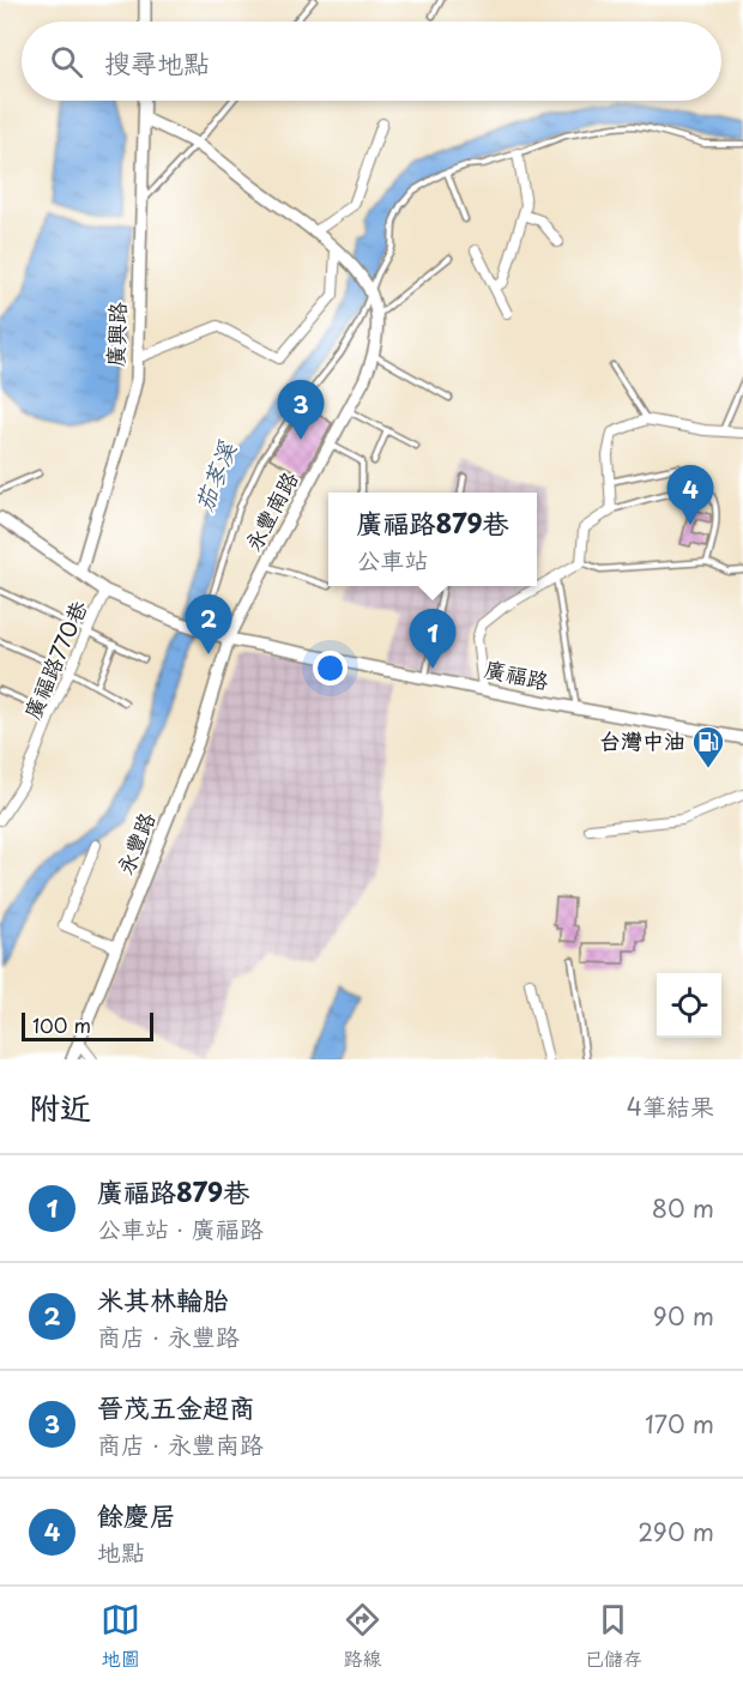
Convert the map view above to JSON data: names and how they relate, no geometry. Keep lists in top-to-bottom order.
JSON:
{
  "streets": {
    "street": [
      "廣興路",
      "永豐南路",
      "廣福路770巷",
      "廣福路",
      "永豐路"
    ]
  },
  "crossings": [
    ["永豐南路", "廣福路"],
    ["永豐南路", "永豐路"],
    ["廣福路770巷", "廣福路"],
    ["廣福路", "永豐路"]
  ],
  "water": ["茄苳溪"],
  "places": {
    "fuel station": ["台灣中油"]
  },
  "scale_bar": "100 m",
  "page": {
    "search": "搜尋地點",
    "pins": [
      "3",
      "4",
      "2",
      "1"
    ],
    "popup": ["廣福路879巷", "公車站"],
    "scale": "100 m",
    "heading": ["附近", "4筆結果"],
    "list": [
      {
        "mark": "1",
        "name": "廣福路879巷",
        "note": "公車站 · 廣福路",
        "value": "80 m"
      },
      {
        "mark": "2",
        "name": "米其林輪胎",
        "note": "商店 · 永豐路",
        "value": "90 m"
      },
      {
        "mark": "3",
        "name": "晉茂五金超商",
        "note": "商店 · 永豐南路",
        "value": "170 m"
      },
      {
        "mark": "4",
        "name": "餘慶居",
        "note": "地點",
        "value": "290 m"
      }
    ],
    "nav": ["地圖", "路線", "已儲存"]
  }
}
